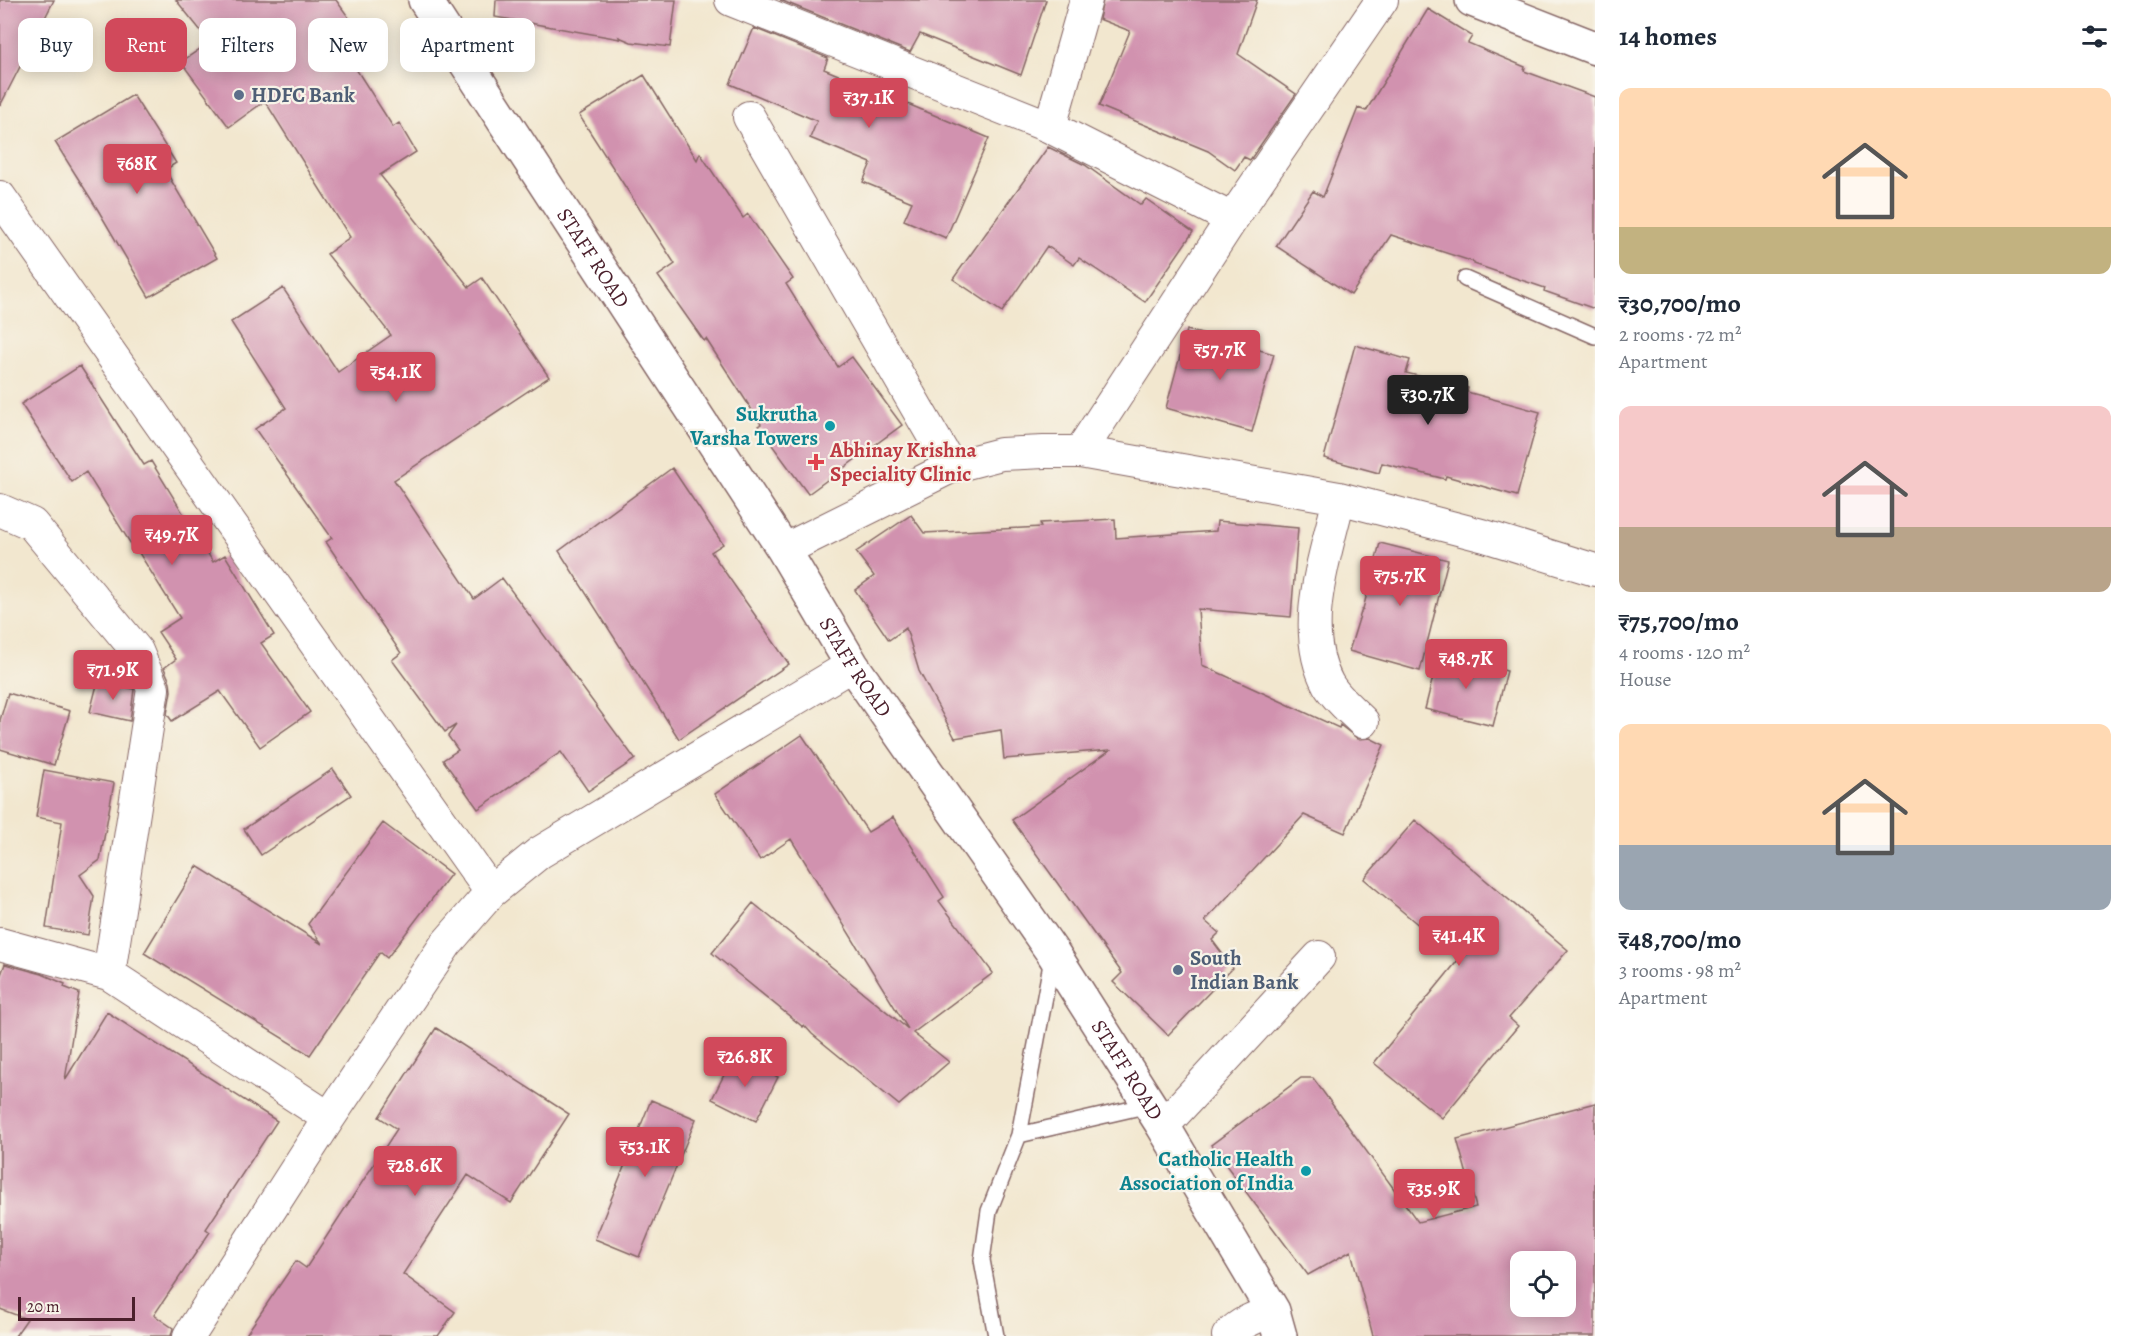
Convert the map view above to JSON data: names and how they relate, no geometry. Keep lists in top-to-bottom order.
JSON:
{
  "streets": {
    "main road": ["STAFF ROAD"]
  },
  "places": {
    "other": [
      "HDFC Bank",
      "Sukrutha Varsha Towers",
      "South Indian Bank",
      "Catholic Health Association of India"
    ],
    "health": ["Abhinay Krishna Speciality Clinic"]
  },
  "scale_bar": "20 m",
  "page": {
    "heading": "14 homes",
    "chip": [
      "Buy",
      "Rent",
      "Filters",
      "New",
      "Apartment"
    ],
    "list": [
      {
        "name": "₹30,700/mo",
        "note": "2 rooms · 72 m² · Apartment"
      },
      {
        "name": "₹75,700/mo",
        "note": "4 rooms · 120 m² · House"
      },
      {
        "name": "₹48,700/mo",
        "note": "3 rooms · 98 m² · Apartment"
      }
    ],
    "price": [
      "₹37.1K",
      "₹68K",
      "₹57.7K",
      "₹54.1K",
      "₹30.7K",
      "₹49.7K",
      "₹75.7K",
      "₹48.7K",
      "₹71.9K",
      "₹41.4K",
      "₹26.8K",
      "₹53.1K",
      "₹28.6K",
      "₹35.9K"
    ],
    "scale": "20 m"
  }
}
